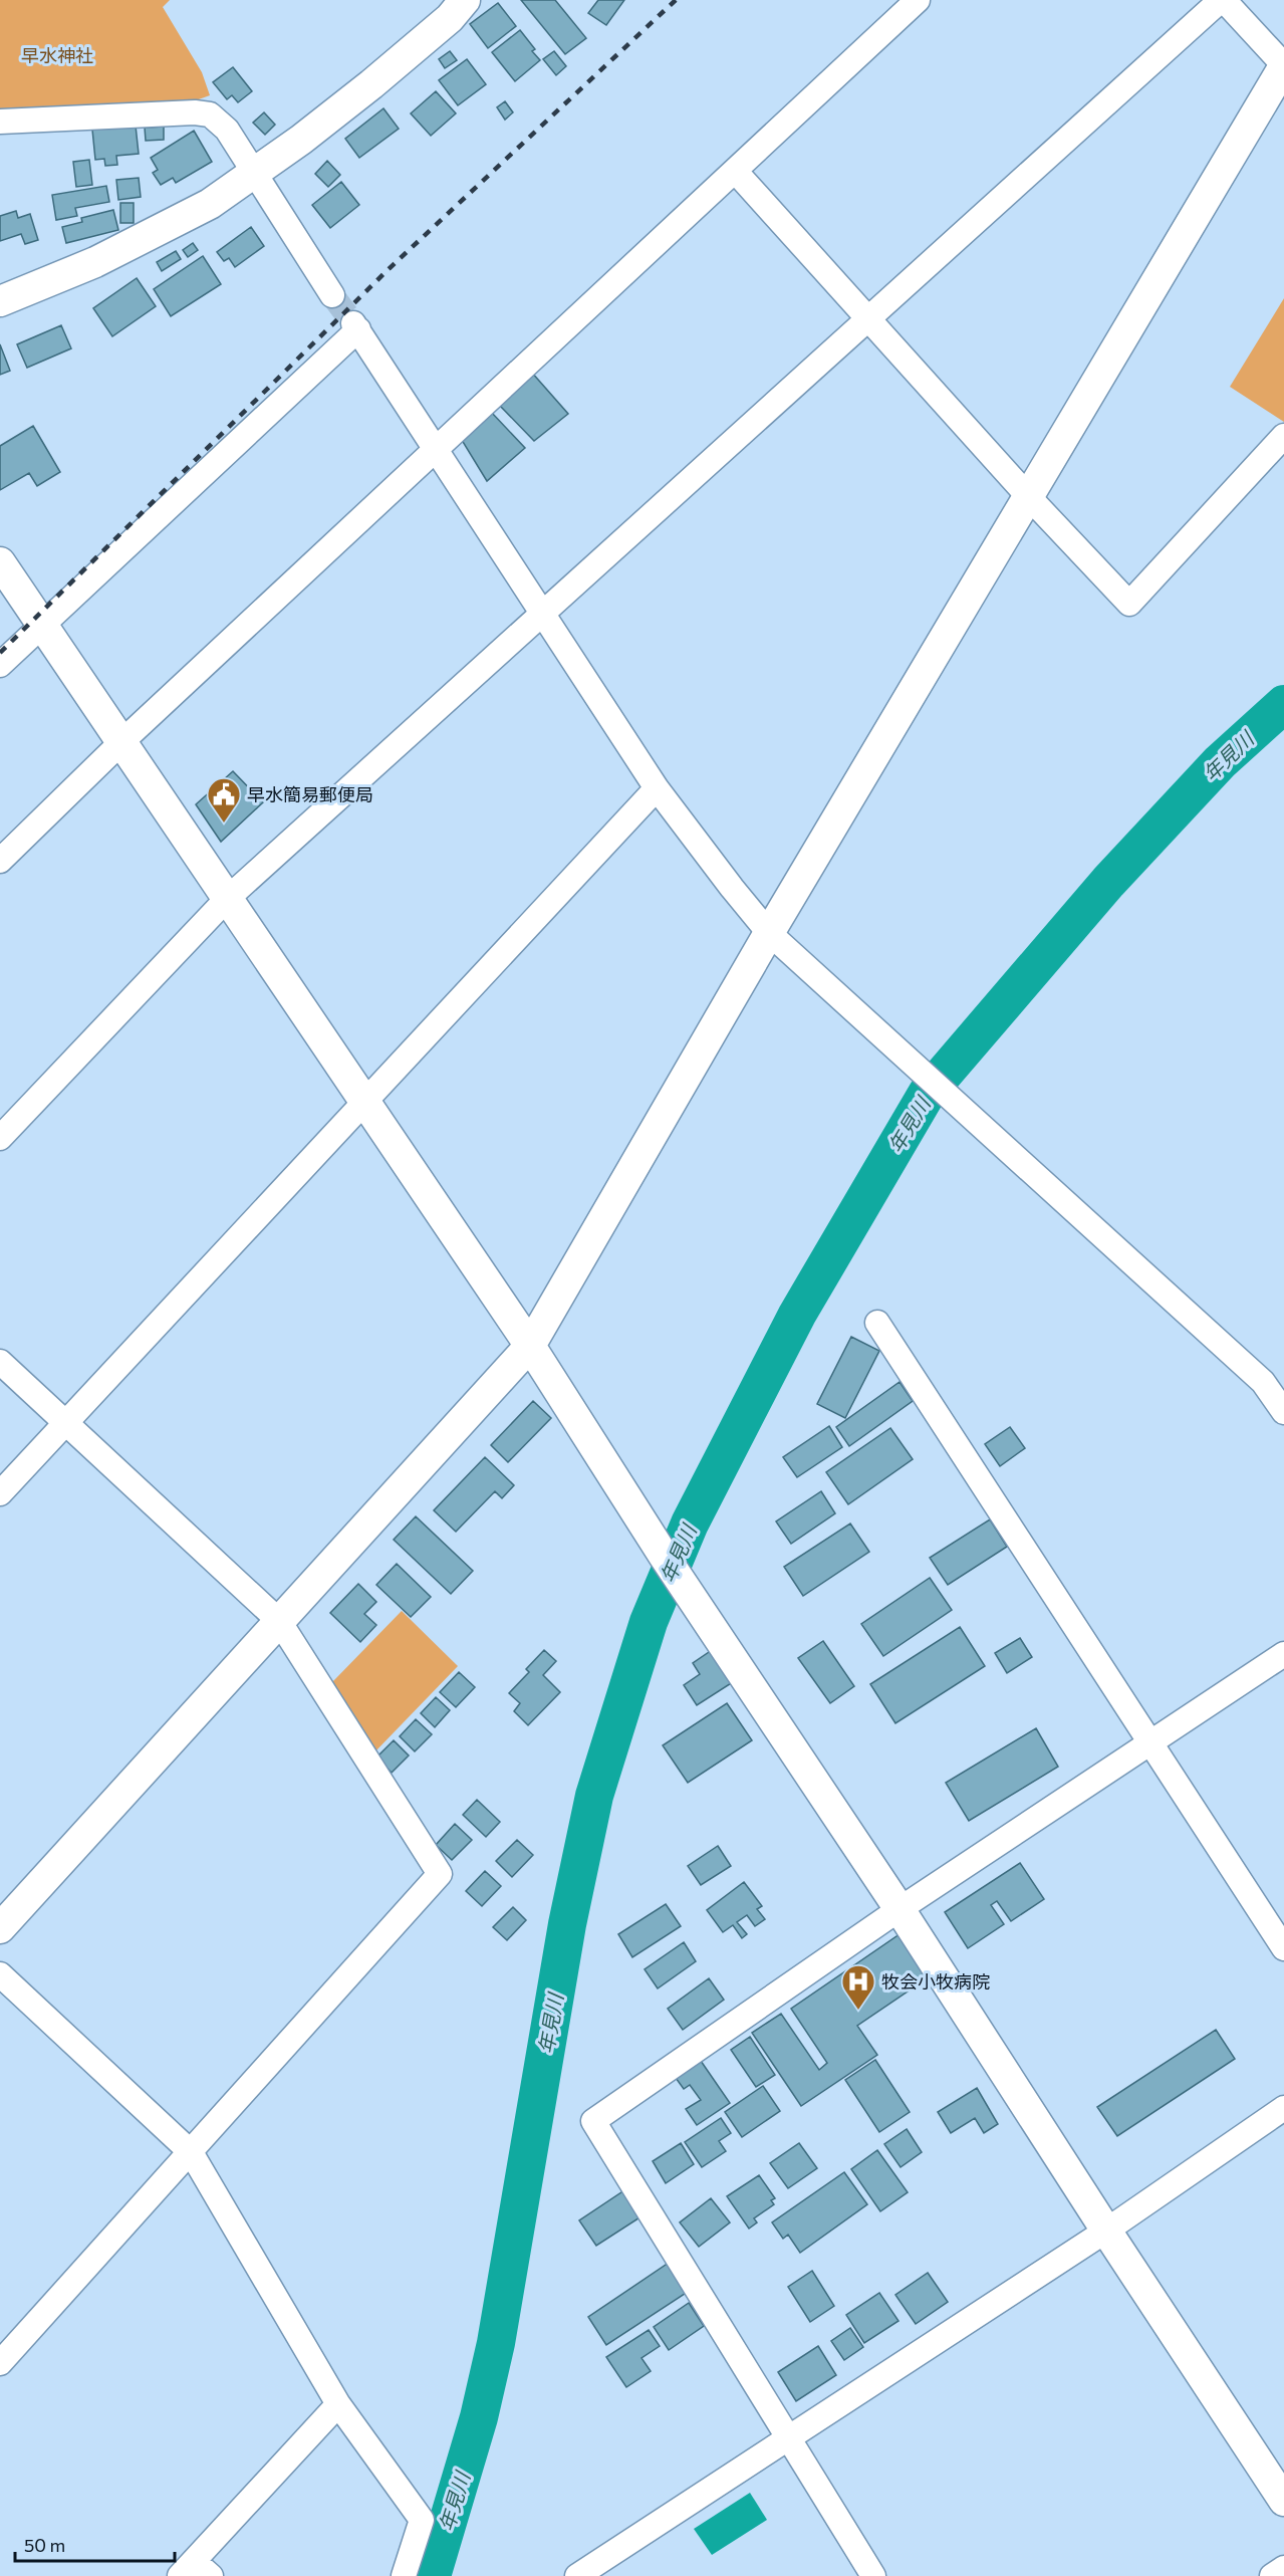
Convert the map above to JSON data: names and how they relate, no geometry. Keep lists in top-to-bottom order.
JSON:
{
  "water": ["年見川"],
  "parks": ["早水神社"],
  "places": {
    "public building": ["早水簡易郵便局"],
    "hospital": ["牧会小牧病院"]
  },
  "scale_bar": "50 m"
}
